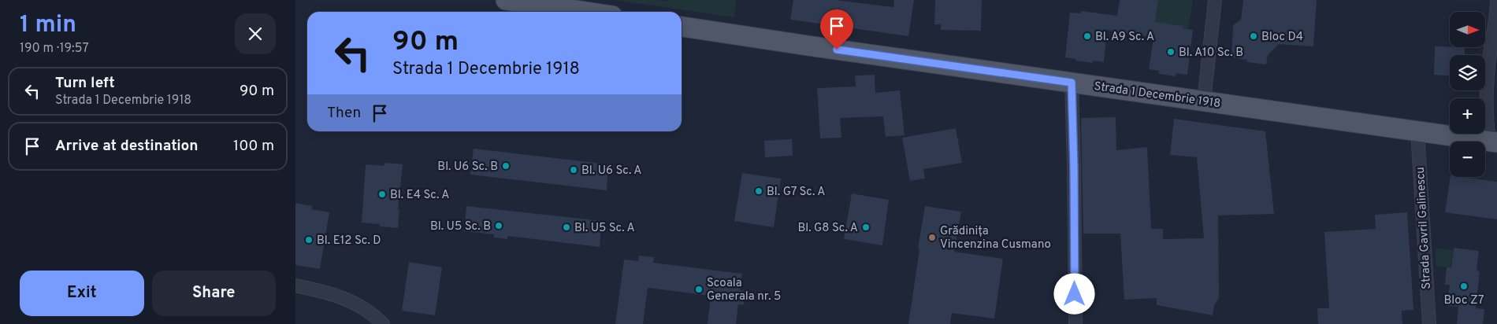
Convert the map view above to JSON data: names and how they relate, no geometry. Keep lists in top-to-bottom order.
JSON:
{
  "streets": {
    "main road": ["Strada 1 Decembrie 1918"],
    "street": ["Strada Gavril Galinescu"]
  },
  "crossings": [
    ["Strada 1 Decembrie 1918", "Strada Gavril Galinescu"]
  ],
  "places": [
    "Bl. A9 Sc. A",
    "Bloc D4",
    "Bl. A10 Sc. B",
    "Bl. U6 Sc. B",
    "Bl. U6 Sc. A",
    "Bl. G7 Sc. A",
    "Bl. E4 Sc. A",
    "Bl. U5 Sc. B",
    "Bl. U5 Sc. A",
    "Bl. G8 Sc. A",
    "Grădinița Vincenzina Cusmano",
    "Bl. E12 Sc. D",
    "Bloc Z7",
    "Scoala Generala nr. 5"
  ],
  "north": "right",
  "page": {
    "heading": ["1 min", "190 m · 19:57"],
    "map_buttons": ["+", "−"],
    "turn": ["90 m", "Strada 1 Decembrie 1918"],
    "list": [
      {
        "name": "Turn left",
        "note": "Strada 1 Decembrie 1918",
        "value": "90 m"
      },
      {
        "name": "Arrive at destination",
        "value": "100 m"
      }
    ],
    "then": "Then",
    "buttons": ["Exit", "Share"]
  }
}
